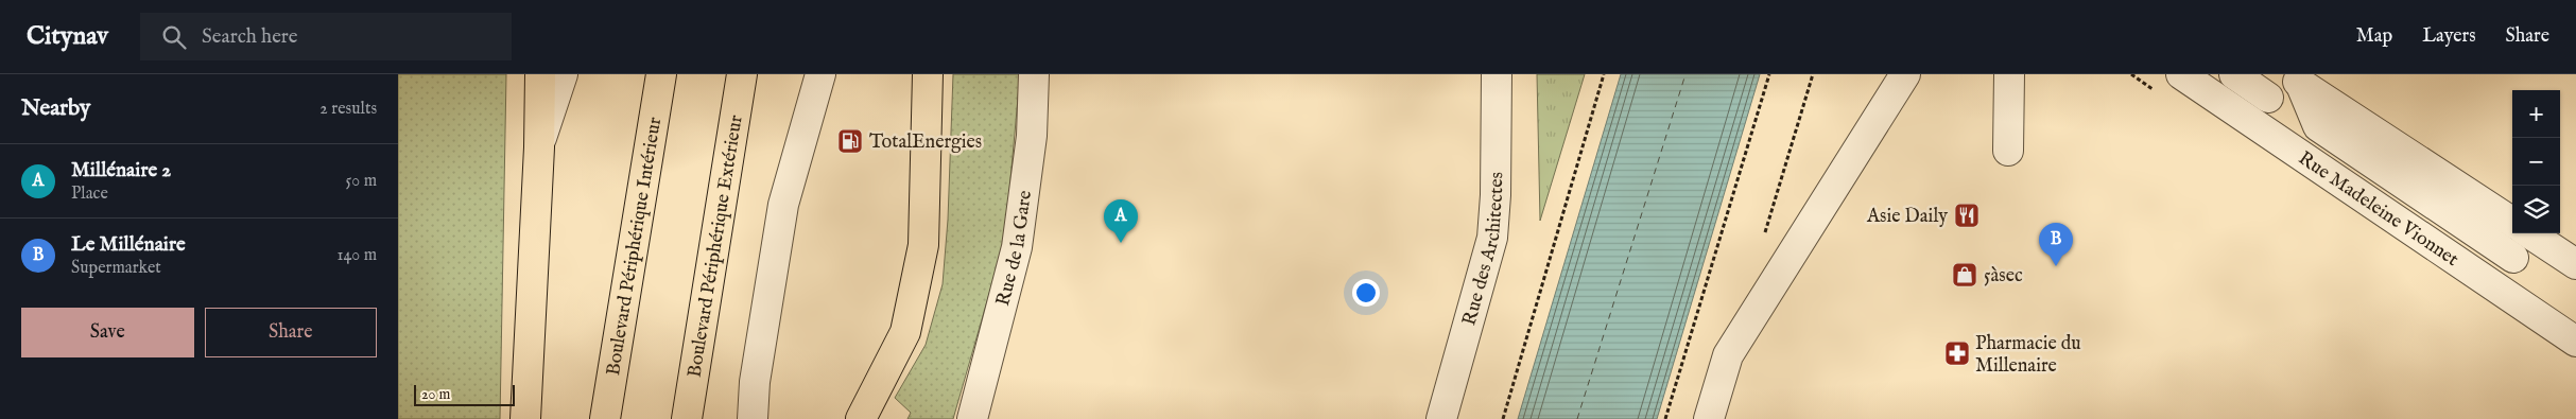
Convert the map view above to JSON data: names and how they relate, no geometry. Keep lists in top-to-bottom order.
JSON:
{
  "streets": {
    "highway": ["Boulevard Périphérique Intérieur", "Boulevard Périphérique Extérieur"],
    "street": ["Rue Madeleine Vionnet", "Rue de la Gare", "Rue des Architectes"]
  },
  "places": {
    "fuel station": ["TotalEnergies"],
    "restaurant": ["Asie Daily"],
    "shop": ["5àsec"],
    "pharmacy": ["Pharmacie du Millenaire"]
  },
  "scale_bar": "20 m",
  "page": {
    "header": "Citynav",
    "search": "Search here",
    "nav": ["Map", "Layers", "Share"],
    "heading": ["Nearby", "2 results"],
    "map_buttons": ["+", "−"],
    "list": [
      {
        "mark": "A",
        "name": "Millénaire 2",
        "note": "Place",
        "value": "50 m"
      },
      {
        "mark": "B",
        "name": "Le Millénaire",
        "note": "Supermarket",
        "value": "140 m"
      }
    ],
    "pins": ["A", "B"],
    "buttons": ["Save", "Share"],
    "scale": "20 m"
  }
}
